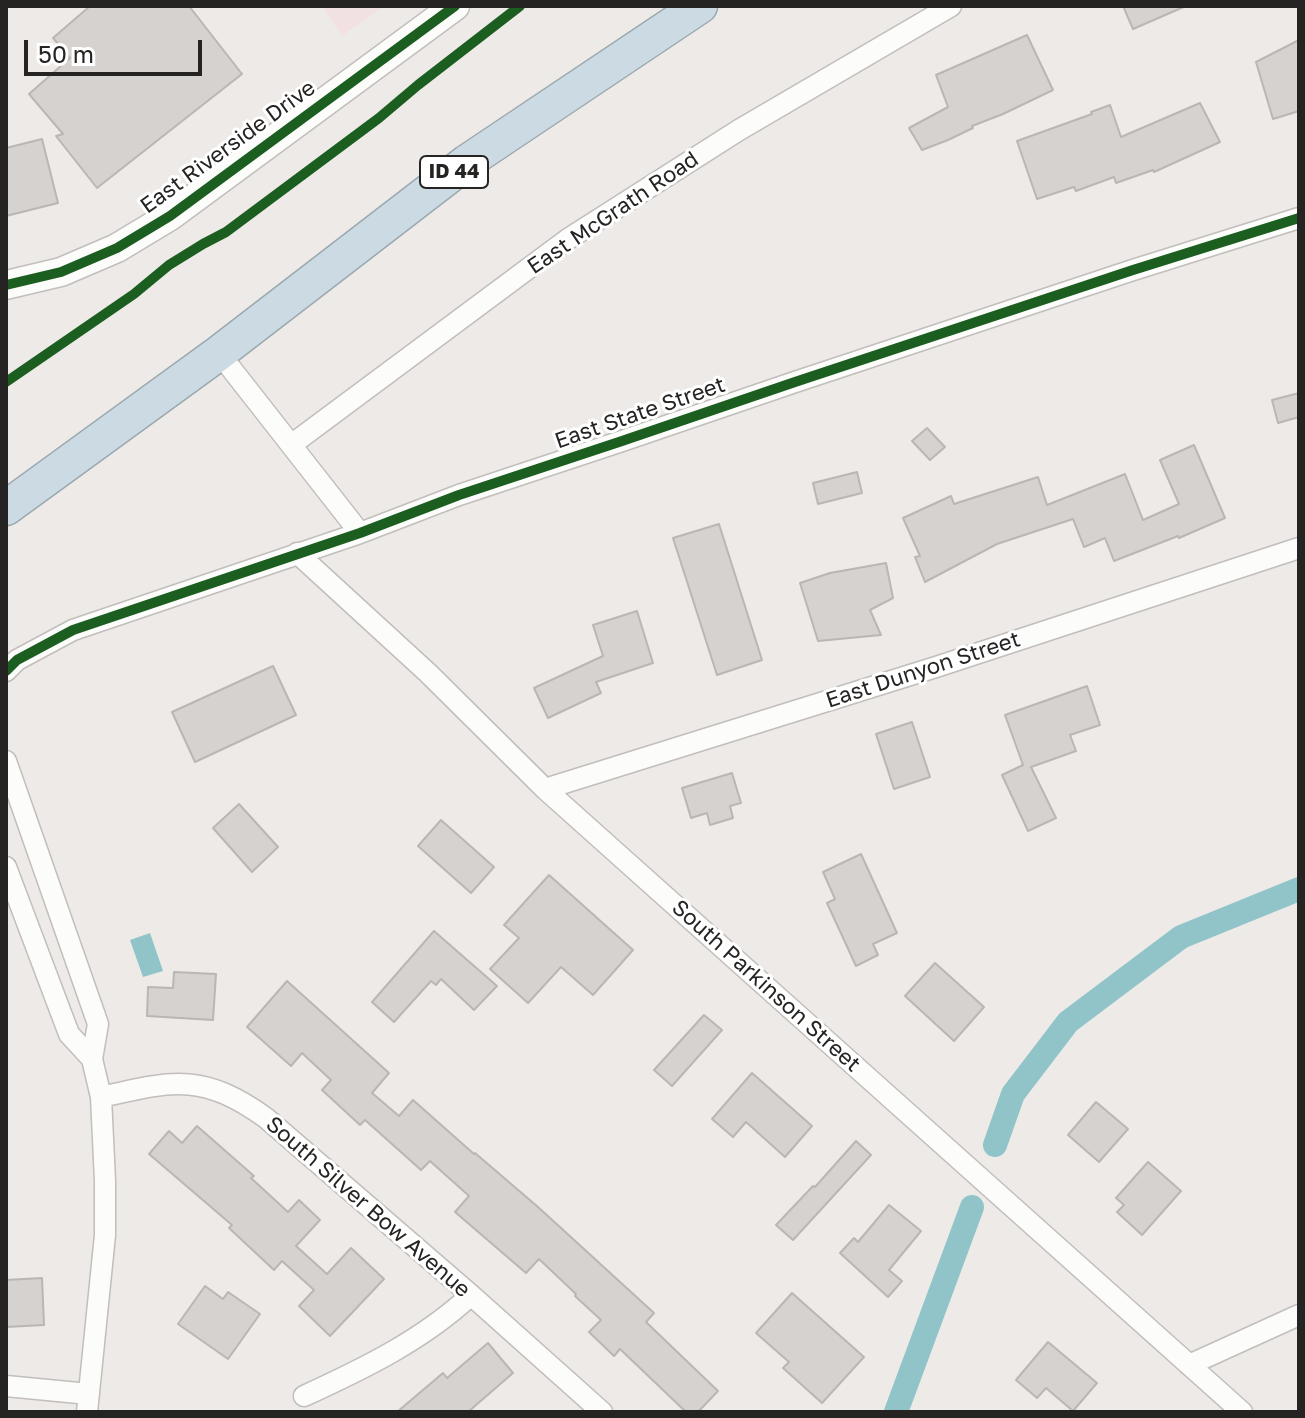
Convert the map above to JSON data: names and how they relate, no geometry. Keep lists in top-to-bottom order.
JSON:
{
  "streets": {
    "highway": ["ID 44"],
    "street": [
      "East Riverside Drive",
      "East McGrath Road",
      "East State Street",
      "East Dunyon Street",
      "South Parkinson Street",
      "South Silver Bow Avenue"
    ]
  },
  "crossings": [
    ["East State Street", "South Parkinson Street"],
    ["East Dunyon Street", "South Parkinson Street"]
  ],
  "scale_bar": "50 m"
}
